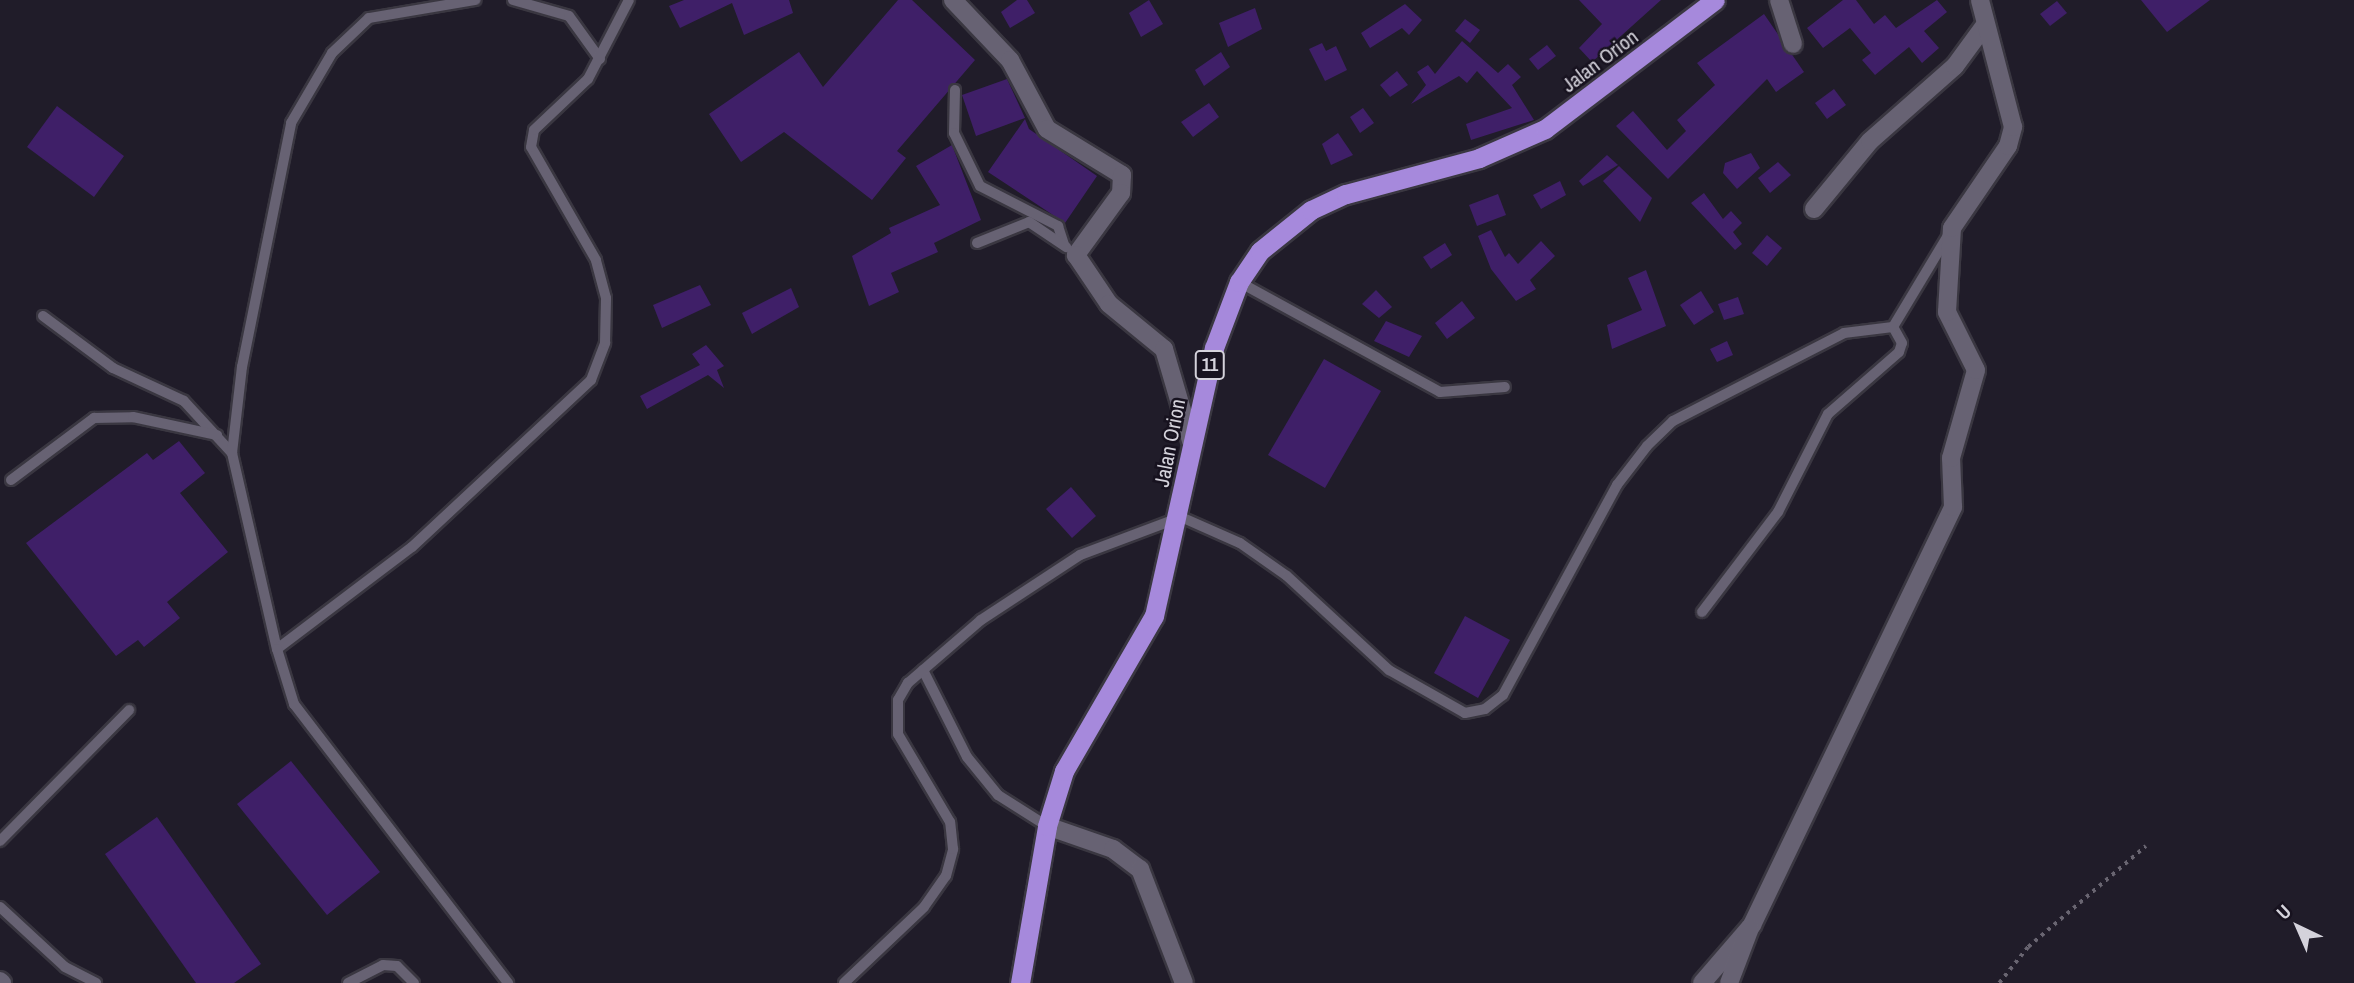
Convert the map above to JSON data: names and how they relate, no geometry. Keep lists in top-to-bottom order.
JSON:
{
  "streets": {
    "highway": ["Jalan Orion", "11"]
  },
  "north": "top left"
}
